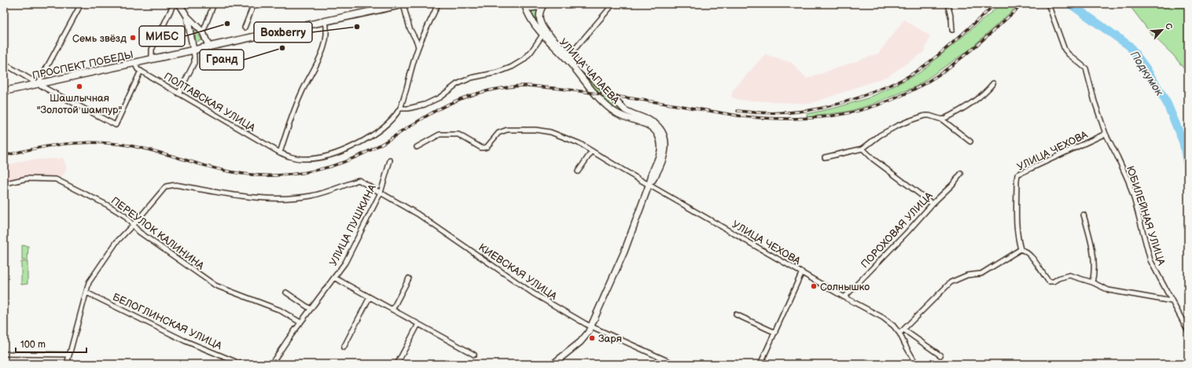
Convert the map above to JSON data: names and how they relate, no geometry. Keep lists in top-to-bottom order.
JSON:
{
  "streets": {
    "main road": ["ПРОСПЕКТ ПОБЕДЫ", "УЛИЦА ЧАПАЕВА"],
    "street": [
      "ПОЛТАВСКАЯ УЛИЦА",
      "УЛИЦА ЧЕХОВА",
      "ЮБИЛЕЙНАЯ УЛИЦА",
      "УЛИЦА ПУШКИНА",
      "ПОРОХОВАЯ УЛИЦА",
      "ПЕРЕУЛОК КАЛИНИНА",
      "КИЕВСКАЯ УЛИЦА",
      "БЕЛОГЛИНСКАЯ УЛИЦА"
    ]
  },
  "crossings": [
    ["ПРОСПЕКТ ПОБЕДЫ", "ПОЛТАВСКАЯ УЛИЦА"],
    ["УЛИЦА ЧАПАЕВА", "УЛИЦА ЧЕХОВА"],
    ["УЛИЦА ЧАПАЕВА", "КИЕВСКАЯ УЛИЦА"],
    ["УЛИЦА ЧЕХОВА", "ЮБИЛЕЙНАЯ УЛИЦА"],
    ["УЛИЦА ЧЕХОВА", "ПОРОХОВАЯ УЛИЦА"],
    ["УЛИЦА ПУШКИНА", "ПЕРЕУЛОК КАЛИНИНА"],
    ["УЛИЦА ПУШКИНА", "КИЕВСКАЯ УЛИЦА"],
    ["ПЕРЕУЛОК КАЛИНИНА", "КИЕВСКАЯ УЛИЦА"]
  ],
  "water": ["Подкумок"],
  "places": [
    "МИБС",
    "Boxberry",
    "Семь звёзд",
    "Гранд",
    "Шашлычная \"Золотой шампур\"",
    "Солнышко",
    "Заря"
  ],
  "scale_bar": "100 m",
  "north": "top right"
}
